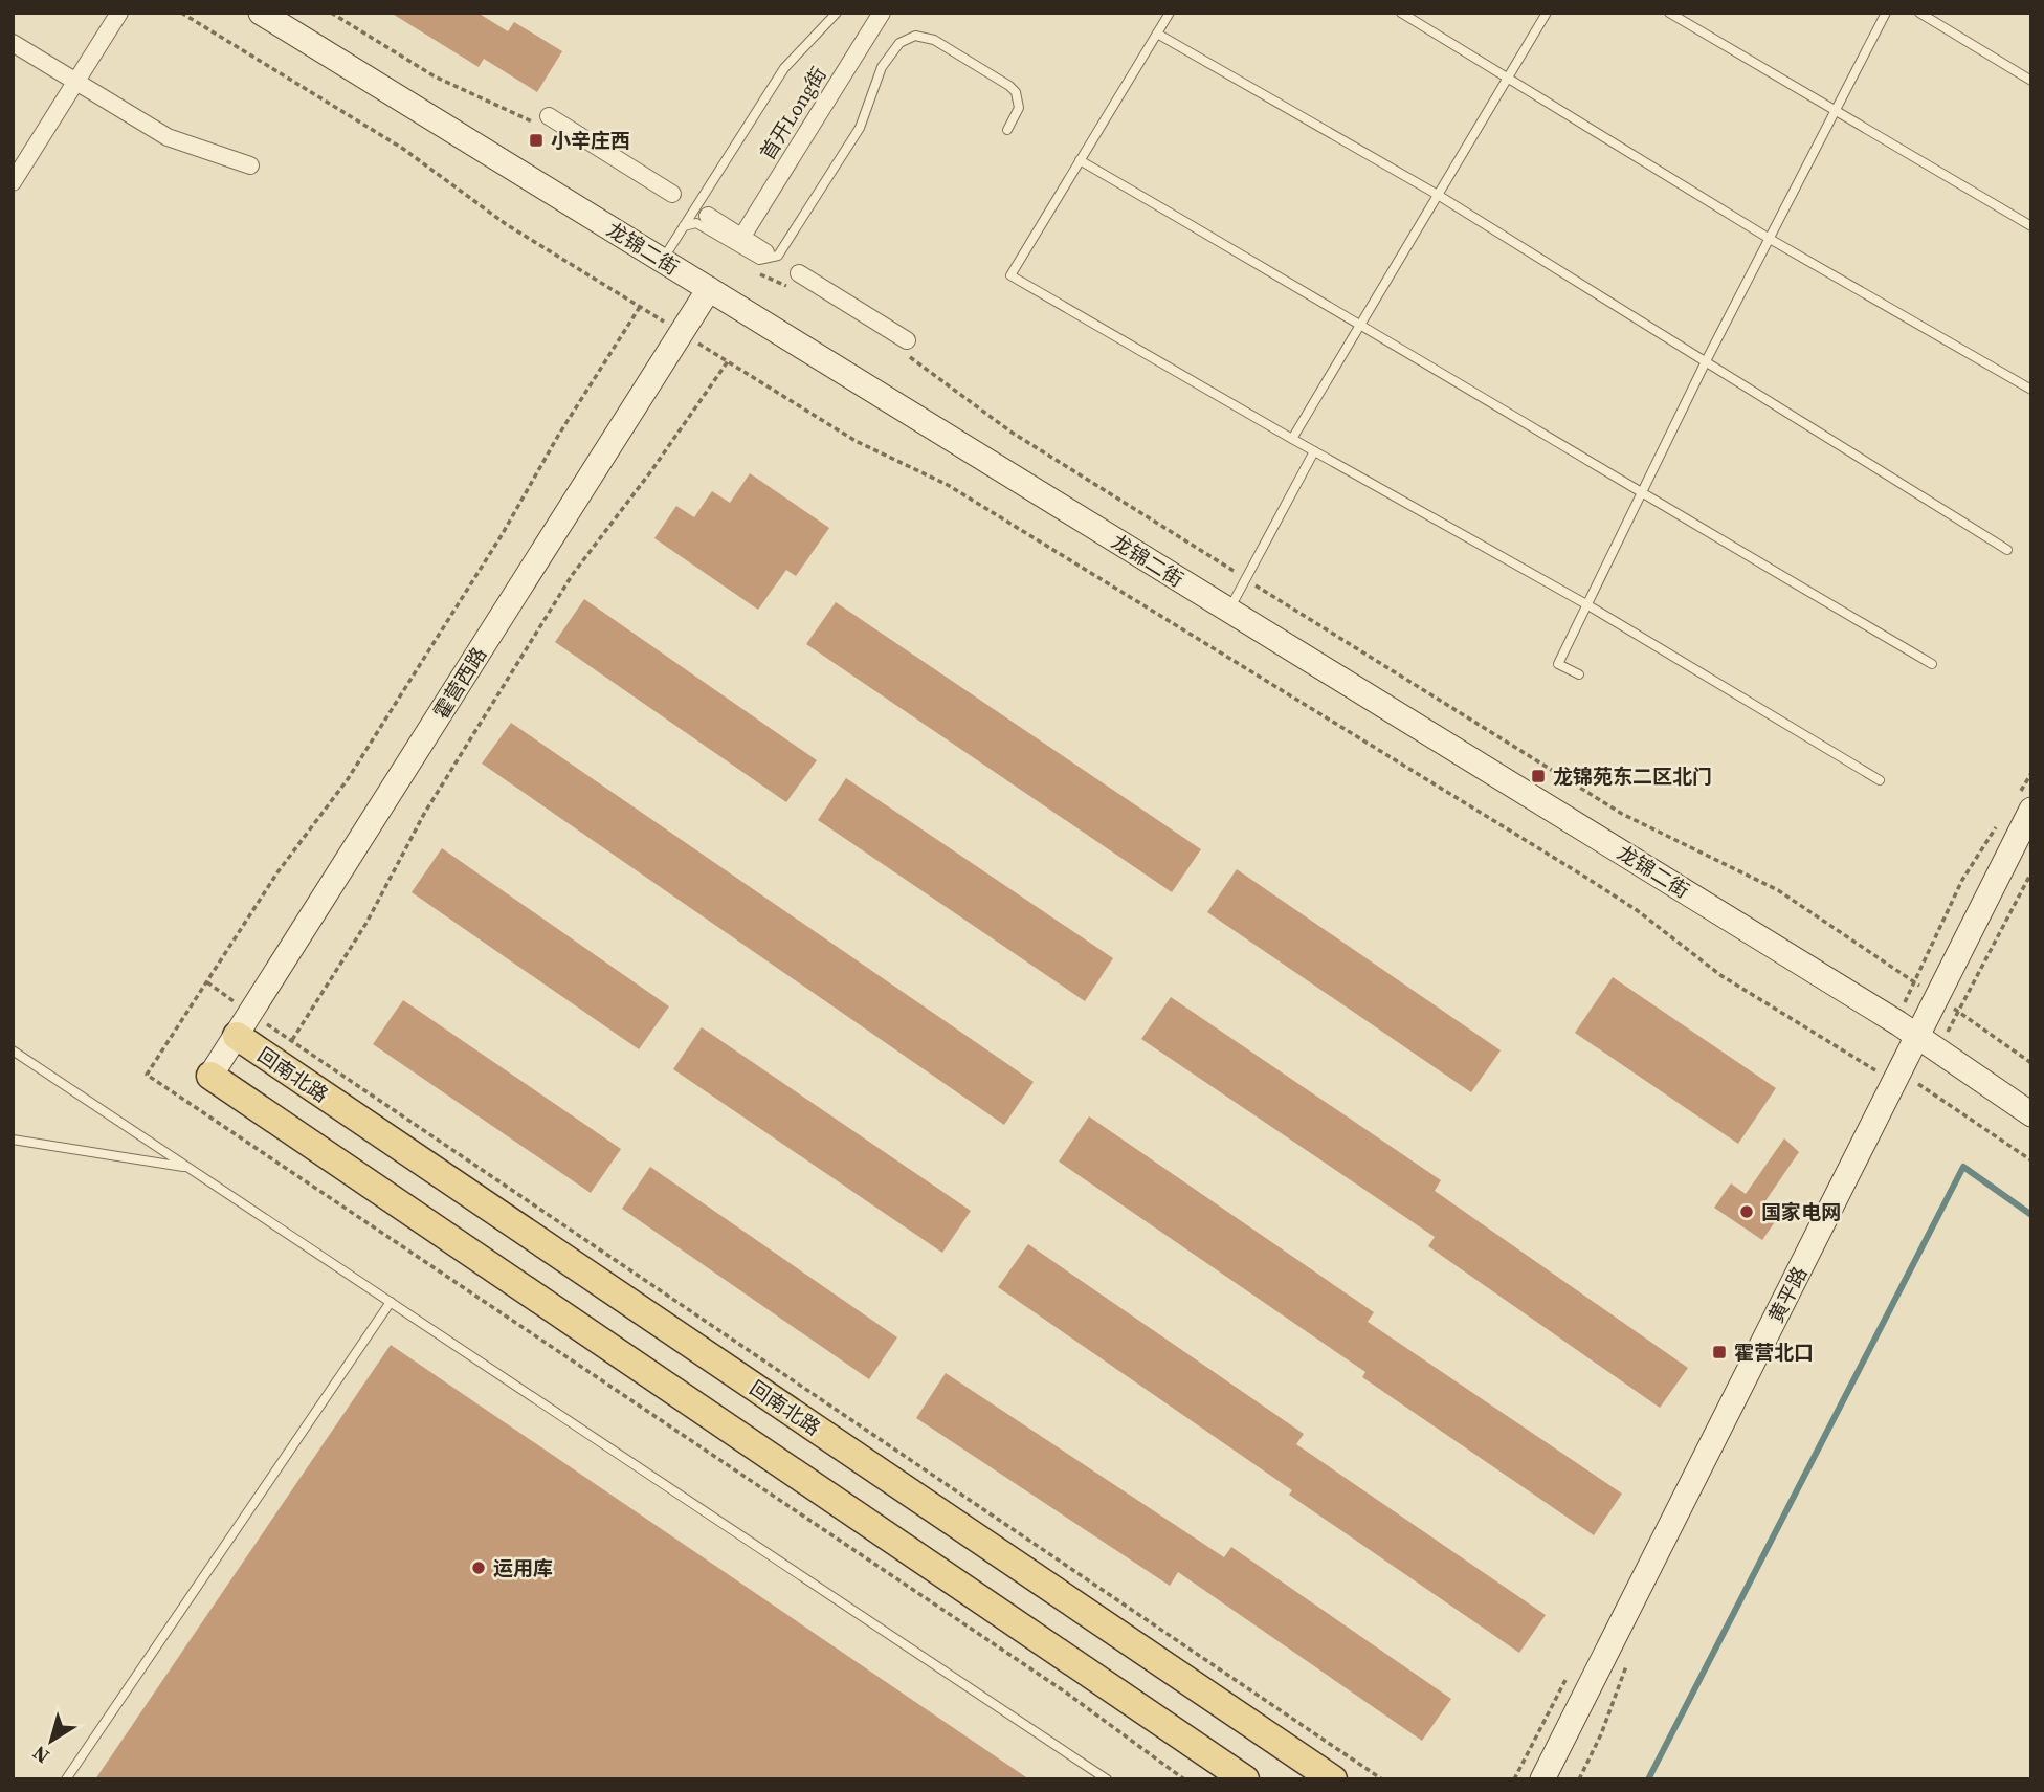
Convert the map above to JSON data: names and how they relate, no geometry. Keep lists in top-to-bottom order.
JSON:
{
  "streets": {
    "main road": ["回南北路"],
    "street": [
      "首开Long街",
      "龙锦二街",
      "霍营西路",
      "黄平路"
    ]
  },
  "crossings": [
    ["龙锦二街", "霍营西路"],
    ["龙锦二街", "黄平路"],
    ["霍营西路", "回南北路"]
  ],
  "places": {
    "transit": ["小辛庄西", "龙锦苑东二区北门", "霍营北口"],
    "other": ["国家电网", "运用库"]
  },
  "north": "bottom left"
}
